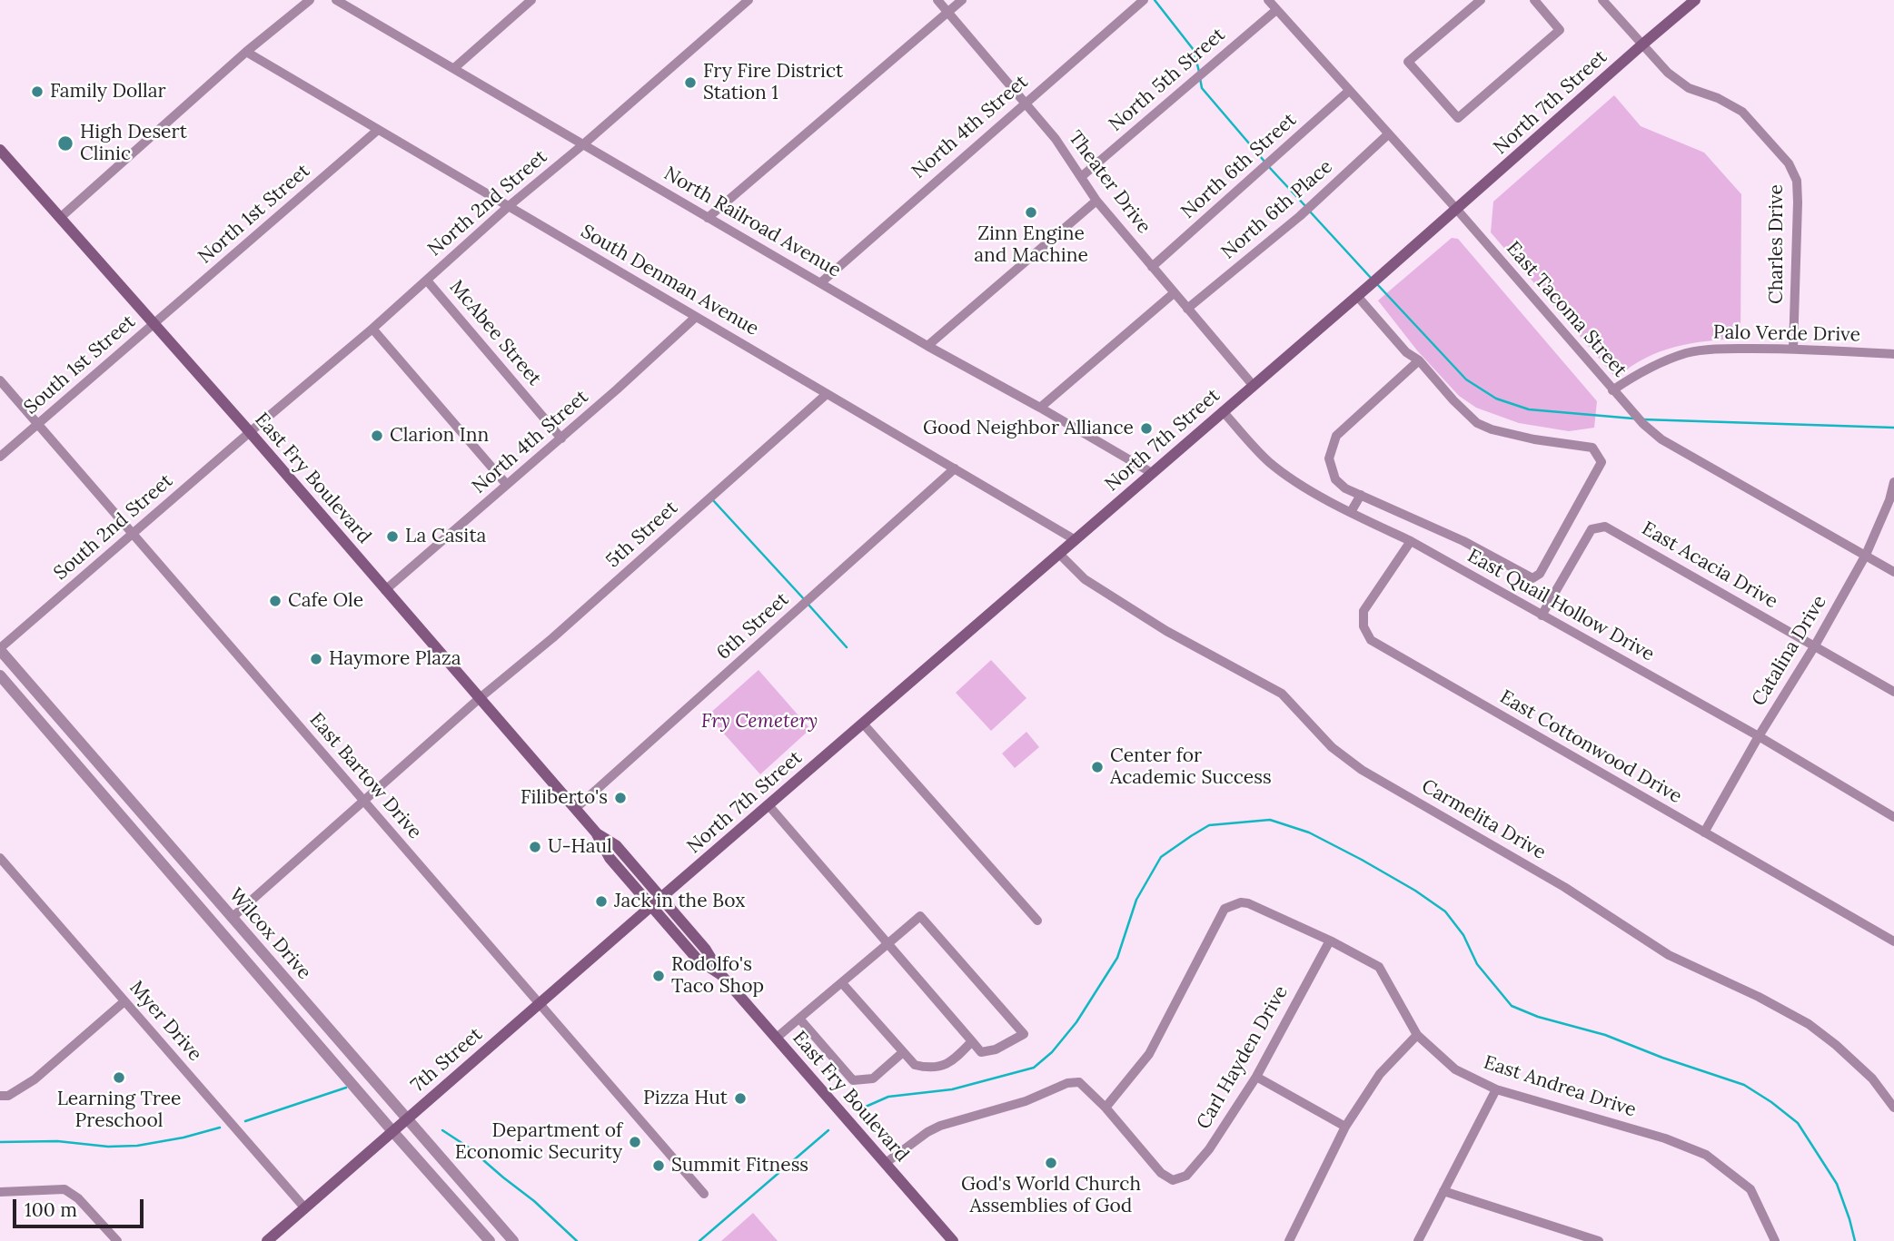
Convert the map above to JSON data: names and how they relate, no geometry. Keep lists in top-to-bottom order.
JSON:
{
  "streets": {
    "main road": ["North 7th Street", "East Fry Boulevard", "7th Street"],
    "street": [
      "North 5th Street",
      "North 4th Street",
      "North 6th Street",
      "Theater Drive",
      "North 2nd Street",
      "North 6th Place",
      "North 1st Street",
      "North Railroad Avenue",
      "Charles Drive",
      "South Denman Avenue",
      "East Tacoma Street",
      "McAbee Street",
      "Palo Verde Drive",
      "South 1st Street",
      "South 2nd Street",
      "5th Street",
      "East Acacia Drive",
      "East Quail Hollow Drive",
      "6th Street",
      "Catalina Drive",
      "East Cottonwood Drive",
      "East Bartow Drive",
      "Carmelita Drive",
      "Wilcox Drive",
      "Myer Drive",
      "Carl Hayden Drive",
      "East Andrea Drive"
    ]
  },
  "crossings": [
    ["North 5th Street", "Theater Drive"],
    ["North 5th Street", "East Tacoma Street"],
    ["North 7th Street", "Theater Drive"],
    ["North 7th Street", "North Railroad Avenue"],
    ["North 7th Street", "Charles Drive"],
    ["North 7th Street", "South Denman Avenue"],
    ["North 7th Street", "East Tacoma Street"],
    ["North 7th Street", "East Fry Boulevard"],
    ["North 7th Street", "East Quail Hollow Drive"],
    ["North 7th Street", "Carmelita Drive"],
    ["North 7th Street", "7th Street"],
    ["North 4th Street", "Theater Drive"],
    ["North 4th Street", "North Railroad Avenue"],
    ["North 4th Street", "South Denman Avenue"],
    ["North 4th Street", "McAbee Street"],
    ["North 4th Street", "East Fry Boulevard"],
    ["North 6th Street", "Theater Drive"],
    ["North 6th Street", "East Tacoma Street"],
    ["Theater Drive", "North 6th Place"],
    ["North 2nd Street", "North Railroad Avenue"],
    ["North 2nd Street", "South Denman Avenue"],
    ["North 2nd Street", "McAbee Street"],
    ["North 2nd Street", "East Fry Boulevard"],
    ["North 2nd Street", "South 2nd Street"],
    ["North 6th Place", "East Tacoma Street"],
    ["North 1st Street", "South Denman Avenue"],
    ["North 1st Street", "South 1st Street"],
    ["North 1st Street", "East Fry Boulevard"],
    ["Charles Drive", "Palo Verde Drive"],
    ["South Denman Avenue", "5th Street"],
    ["South Denman Avenue", "6th Street"],
    ["East Tacoma Street", "Palo Verde Drive"],
    ["East Tacoma Street", "Catalina Drive"],
    ["South 1st Street", "East Fry Boulevard"],
    ["South 1st Street", "East Bartow Drive"],
    ["East Fry Boulevard", "South 2nd Street"],
    ["East Fry Boulevard", "5th Street"],
    ["East Fry Boulevard", "6th Street"],
    ["East Fry Boulevard", "7th Street"],
    ["South 2nd Street", "East Bartow Drive"],
    ["South 2nd Street", "Wilcox Drive"],
    ["5th Street", "East Bartow Drive"],
    ["5th Street", "Wilcox Drive"],
    ["East Acacia Drive", "East Quail Hollow Drive"],
    ["East Acacia Drive", "Catalina Drive"],
    ["East Quail Hollow Drive", "Catalina Drive"],
    ["East Quail Hollow Drive", "East Cottonwood Drive"],
    ["Catalina Drive", "East Cottonwood Drive"],
    ["East Bartow Drive", "7th Street"],
    ["Wilcox Drive", "7th Street"],
    ["Myer Drive", "7th Street"],
    ["Carl Hayden Drive", "East Andrea Drive"]
  ],
  "parks": ["Fry Cemetery"],
  "places": [
    "Fry Fire District Station 1",
    "Family Dollar",
    "High Desert Clinic",
    "Zinn Engine and Machine",
    "Good Neighbor Alliance",
    "Clarion Inn",
    "La Casita",
    "Cafe Ole",
    "Haymore Plaza",
    "Center for Academic Success",
    "Filiberto's",
    "U-Haul",
    "Jack in the Box",
    "Rodolfo's Taco Shop",
    "Learning Tree Preschool",
    "Pizza Hut",
    "Department of Economic Security",
    "God's World Church Assemblies of God",
    "Summit Fitness"
  ],
  "scale_bar": "100 m"
}
